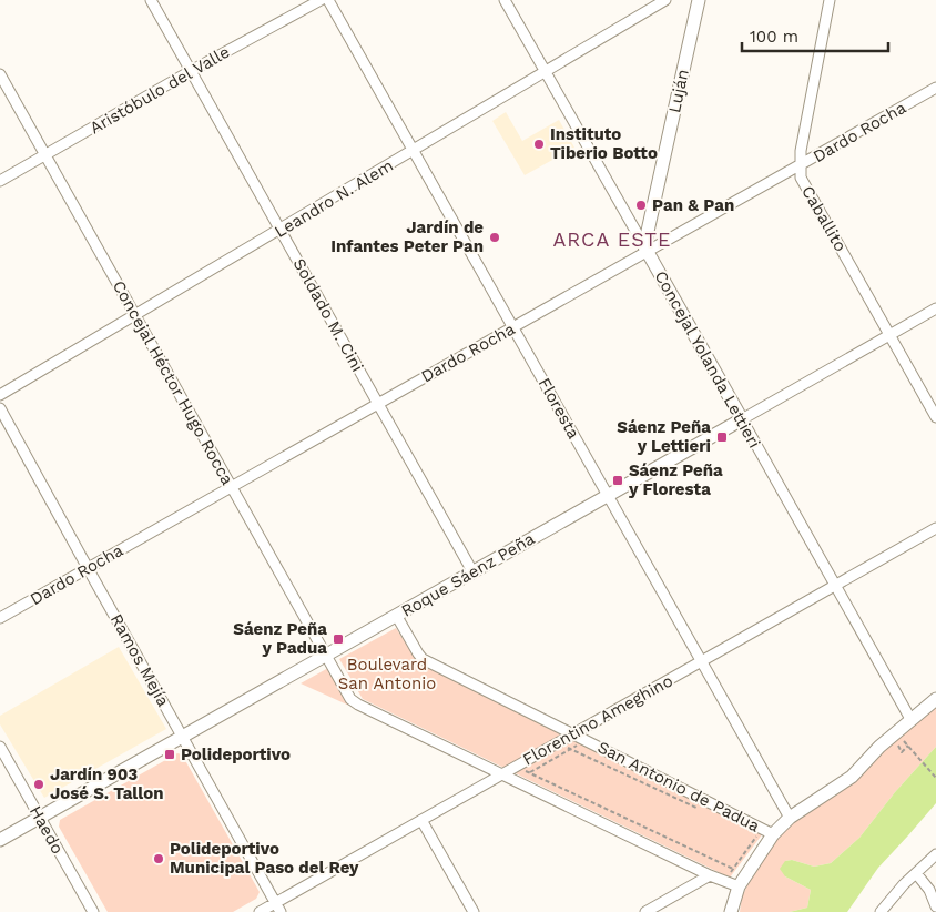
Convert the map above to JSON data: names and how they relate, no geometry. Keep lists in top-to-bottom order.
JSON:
{
  "streets": {
    "street": [
      "Aristóbulo del Valle",
      "Luján",
      "Dardo Rocha",
      "Leandro N. Alem",
      "Caballito",
      "Soldado M. Cini",
      "Concejal Yolanda Lettieri",
      "Concejal Héctor Hugo Rocca",
      "Floresta",
      "Roque Sáenz Peña",
      "Ramos Mejía",
      "Florentino Ameghino",
      "San Antonio de Padua",
      "Haedo"
    ]
  },
  "crossings": [
    ["Aristóbulo del Valle", "Soldado M. Cini"],
    ["Aristóbulo del Valle", "Concejal Héctor Hugo Rocca"],
    ["Luján", "Dardo Rocha"],
    ["Luján", "Concejal Yolanda Lettieri"],
    ["Dardo Rocha", "Caballito"],
    ["Dardo Rocha", "Soldado M. Cini"],
    ["Dardo Rocha", "Concejal Yolanda Lettieri"],
    ["Dardo Rocha", "Concejal Héctor Hugo Rocca"],
    ["Dardo Rocha", "Floresta"],
    ["Dardo Rocha", "Ramos Mejía"],
    ["Leandro N. Alem", "Soldado M. Cini"],
    ["Leandro N. Alem", "Concejal Yolanda Lettieri"],
    ["Leandro N. Alem", "Concejal Héctor Hugo Rocca"],
    ["Leandro N. Alem", "Floresta"],
    ["Caballito", "Roque Sáenz Peña"],
    ["Soldado M. Cini", "Roque Sáenz Peña"],
    ["Concejal Yolanda Lettieri", "Roque Sáenz Peña"],
    ["Concejal Yolanda Lettieri", "Florentino Ameghino"],
    ["Concejal Héctor Hugo Rocca", "Roque Sáenz Peña"],
    ["Concejal Héctor Hugo Rocca", "Florentino Ameghino"],
    ["Floresta", "Roque Sáenz Peña"],
    ["Floresta", "Florentino Ameghino"],
    ["Roque Sáenz Peña", "Ramos Mejía"],
    ["Roque Sáenz Peña", "San Antonio de Padua"],
    ["Roque Sáenz Peña", "Haedo"],
    ["Ramos Mejía", "Florentino Ameghino"],
    ["Florentino Ameghino", "San Antonio de Padua"]
  ],
  "districts": ["ARCA ESTE"],
  "parks": ["Boulevard San Antonio"],
  "places": {
    "other": [
      "Instituto Tiberio Botto",
      "Pan & Pan",
      "Jardín de Infantes Peter Pan",
      "Jardín 903 José S. Tallon",
      "Polideportivo Municipal Paso del Rey"
    ],
    "transit": [
      "Sáenz Peña y Lettieri",
      "Sáenz Peña y Floresta",
      "Sáenz Peña y Padua",
      "Polideportivo"
    ]
  },
  "scale_bar": "100 m"
}
